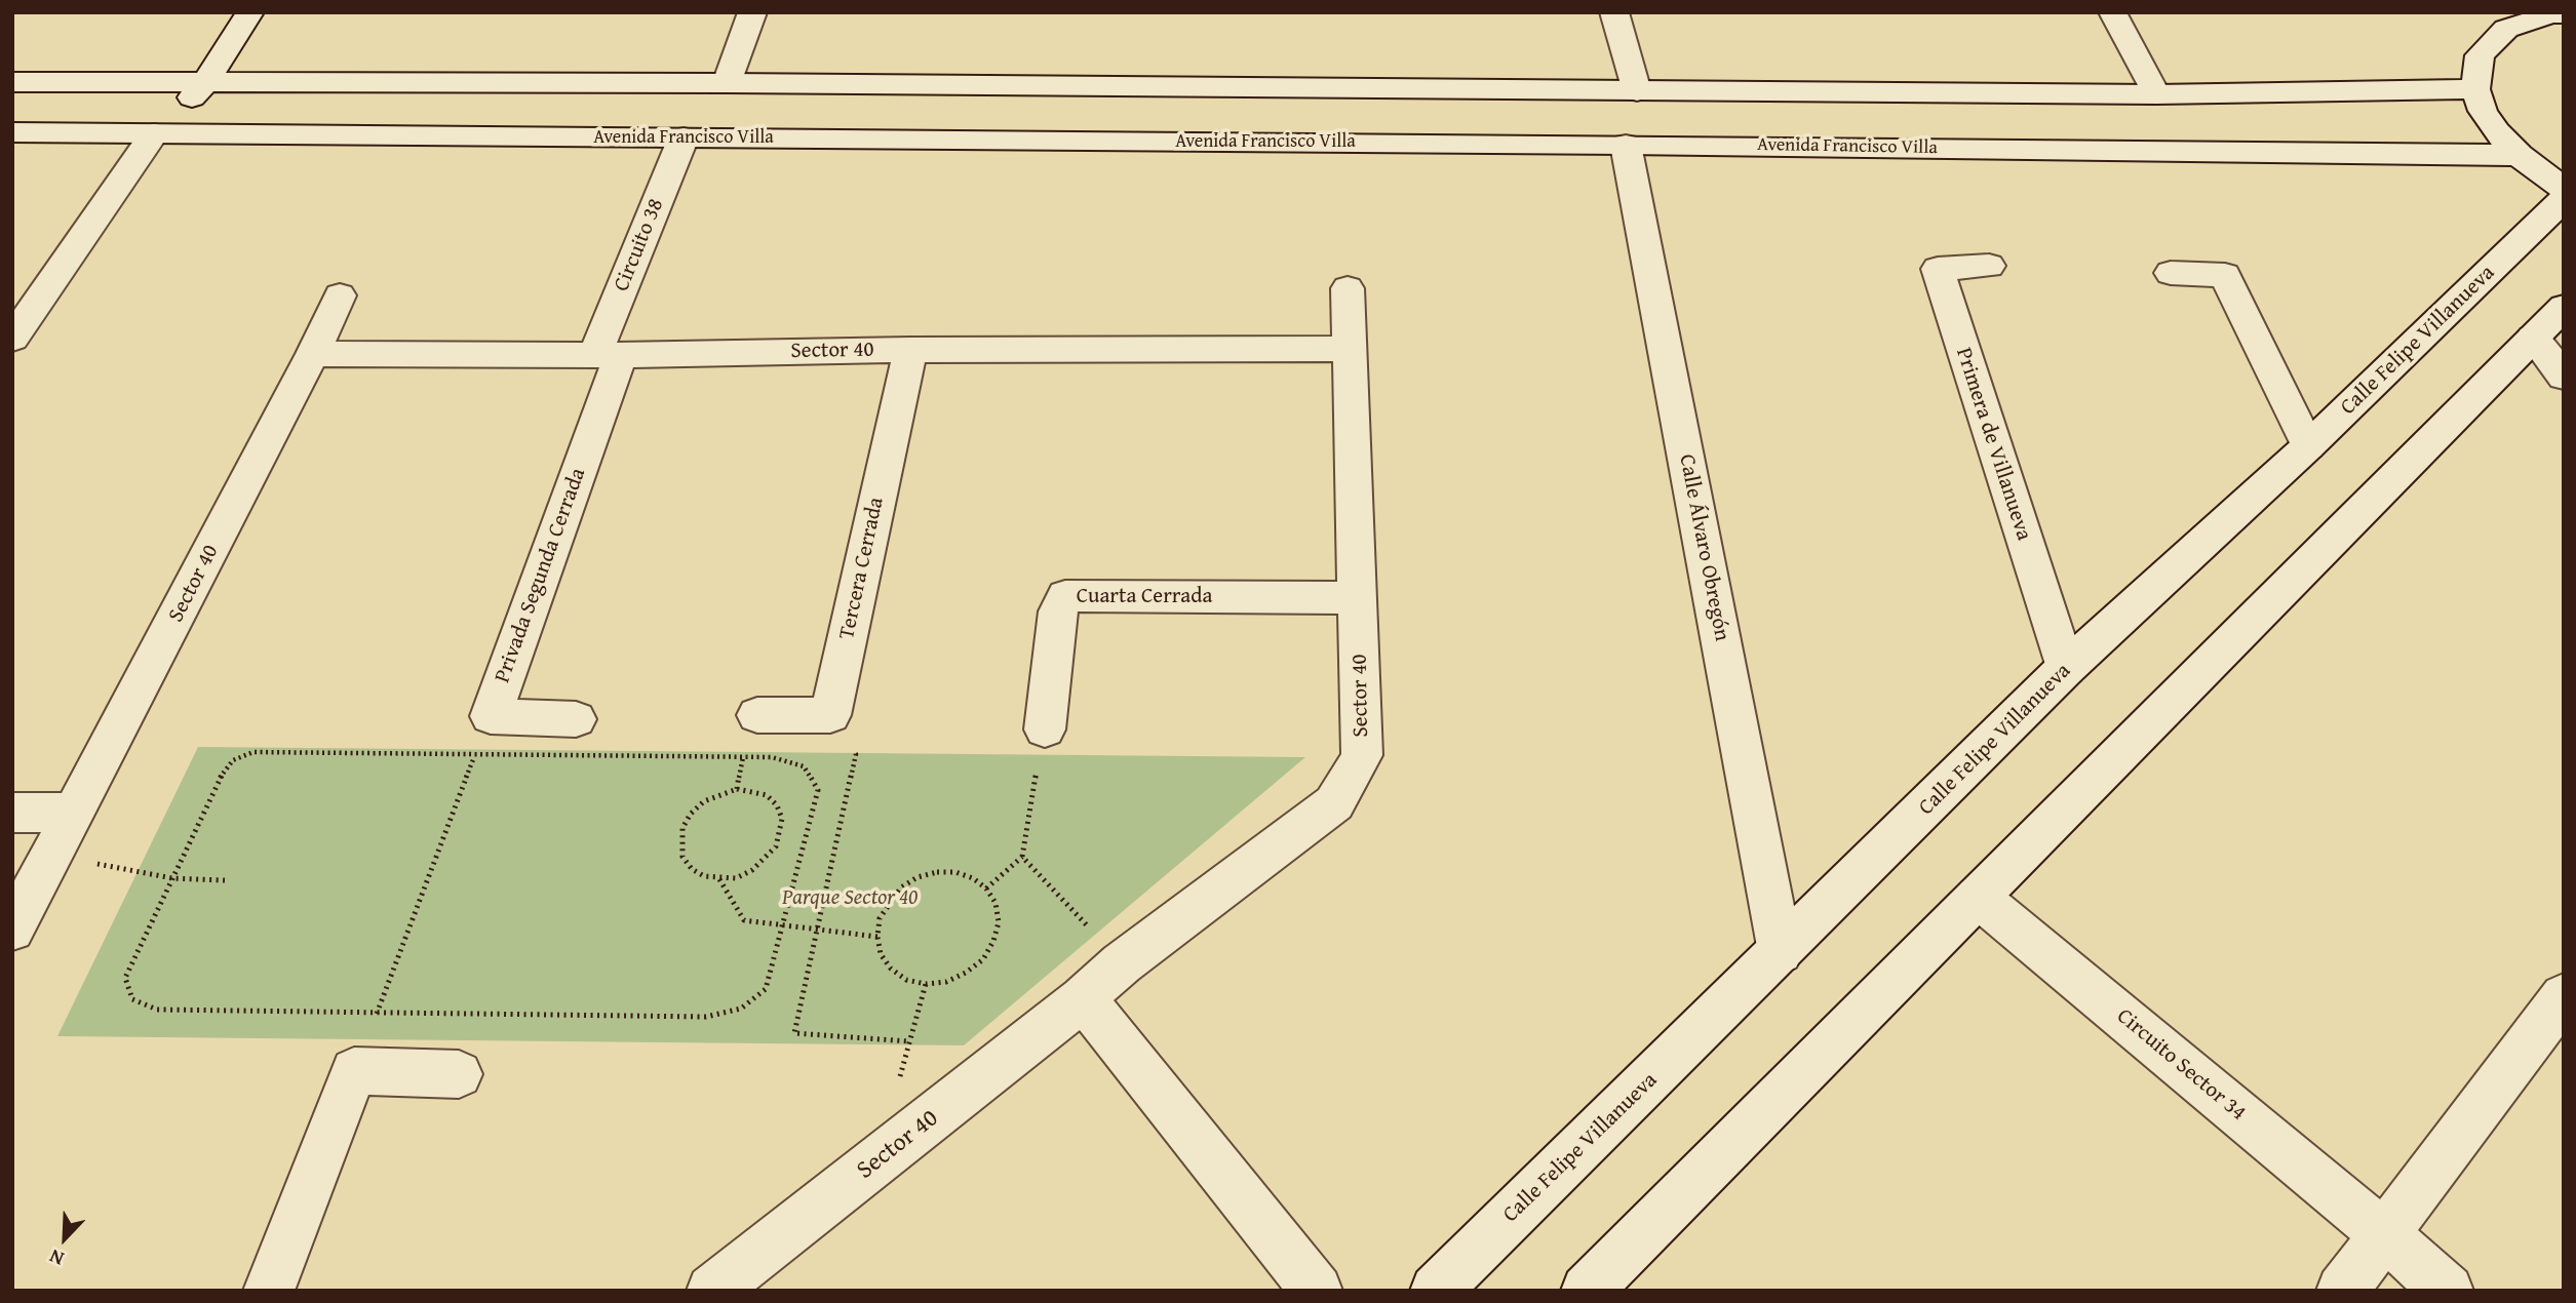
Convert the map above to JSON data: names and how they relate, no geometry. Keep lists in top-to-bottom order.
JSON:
{
  "streets": {
    "street": [
      "Avenida Francisco Villa",
      "Circuito 38",
      "Calle Felipe Villanueva",
      "Sector 40",
      "Primera de Villanueva",
      "Calle Álvaro Obregón",
      "Tercera Cerrada",
      "Privada Segunda Cerrada",
      "Cuarta Cerrada",
      "Circuito Sector 34"
    ]
  },
  "crossings": [
    ["Avenida Francisco Villa", "Circuito 38"],
    ["Avenida Francisco Villa", "Calle Álvaro Obregón"],
    ["Circuito 38", "Sector 40"],
    ["Circuito 38", "Privada Segunda Cerrada"],
    ["Calle Felipe Villanueva", "Primera de Villanueva"],
    ["Calle Felipe Villanueva", "Calle Álvaro Obregón"],
    ["Sector 40", "Tercera Cerrada"],
    ["Sector 40", "Privada Segunda Cerrada"],
    ["Sector 40", "Cuarta Cerrada"]
  ],
  "parks": ["Parque Sector 40"],
  "north": "bottom left"
}
